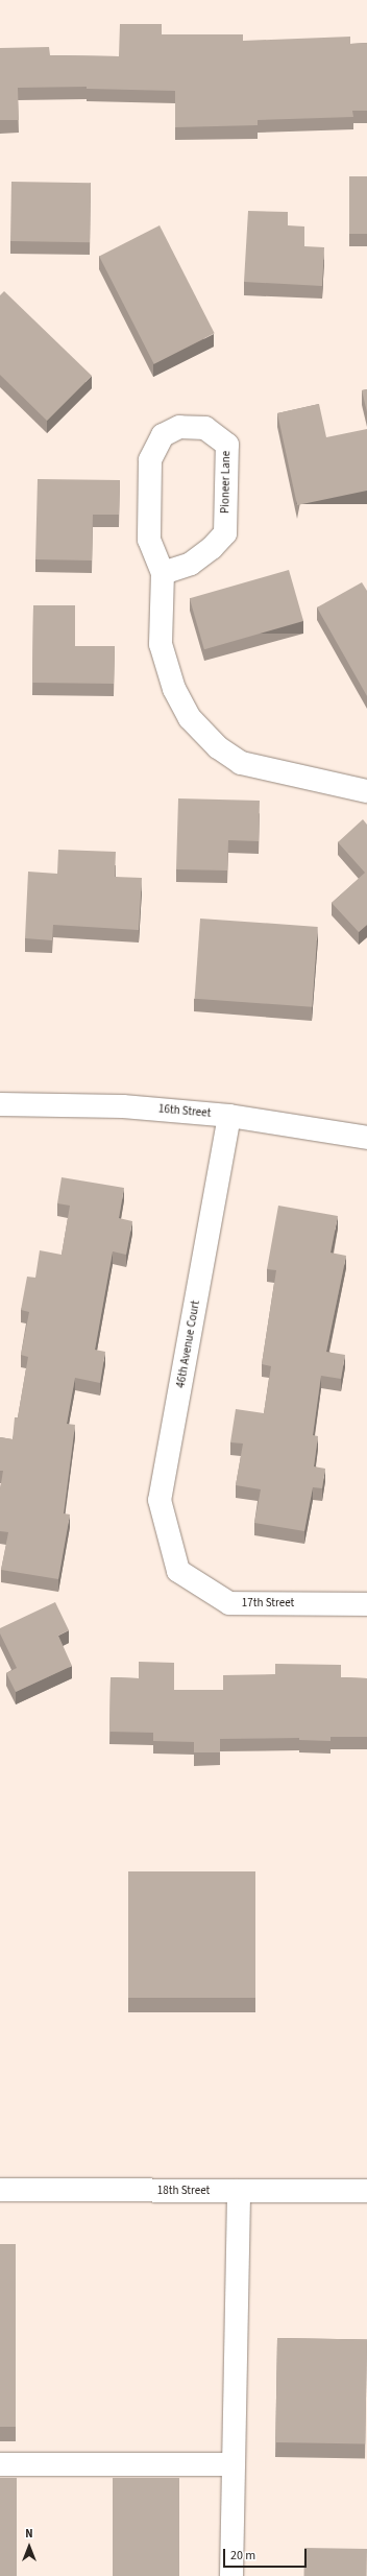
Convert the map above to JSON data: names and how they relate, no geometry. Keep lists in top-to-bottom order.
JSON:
{
  "streets": {
    "street": [
      "Pioneer Lane",
      "16th Street",
      "46th Avenue Court",
      "17th Street",
      "18th Street"
    ]
  },
  "crossings": [
    ["16th Street", "46th Avenue Court"],
    ["46th Avenue Court", "17th Street"]
  ],
  "scale_bar": "20 m",
  "north": "top"
}
